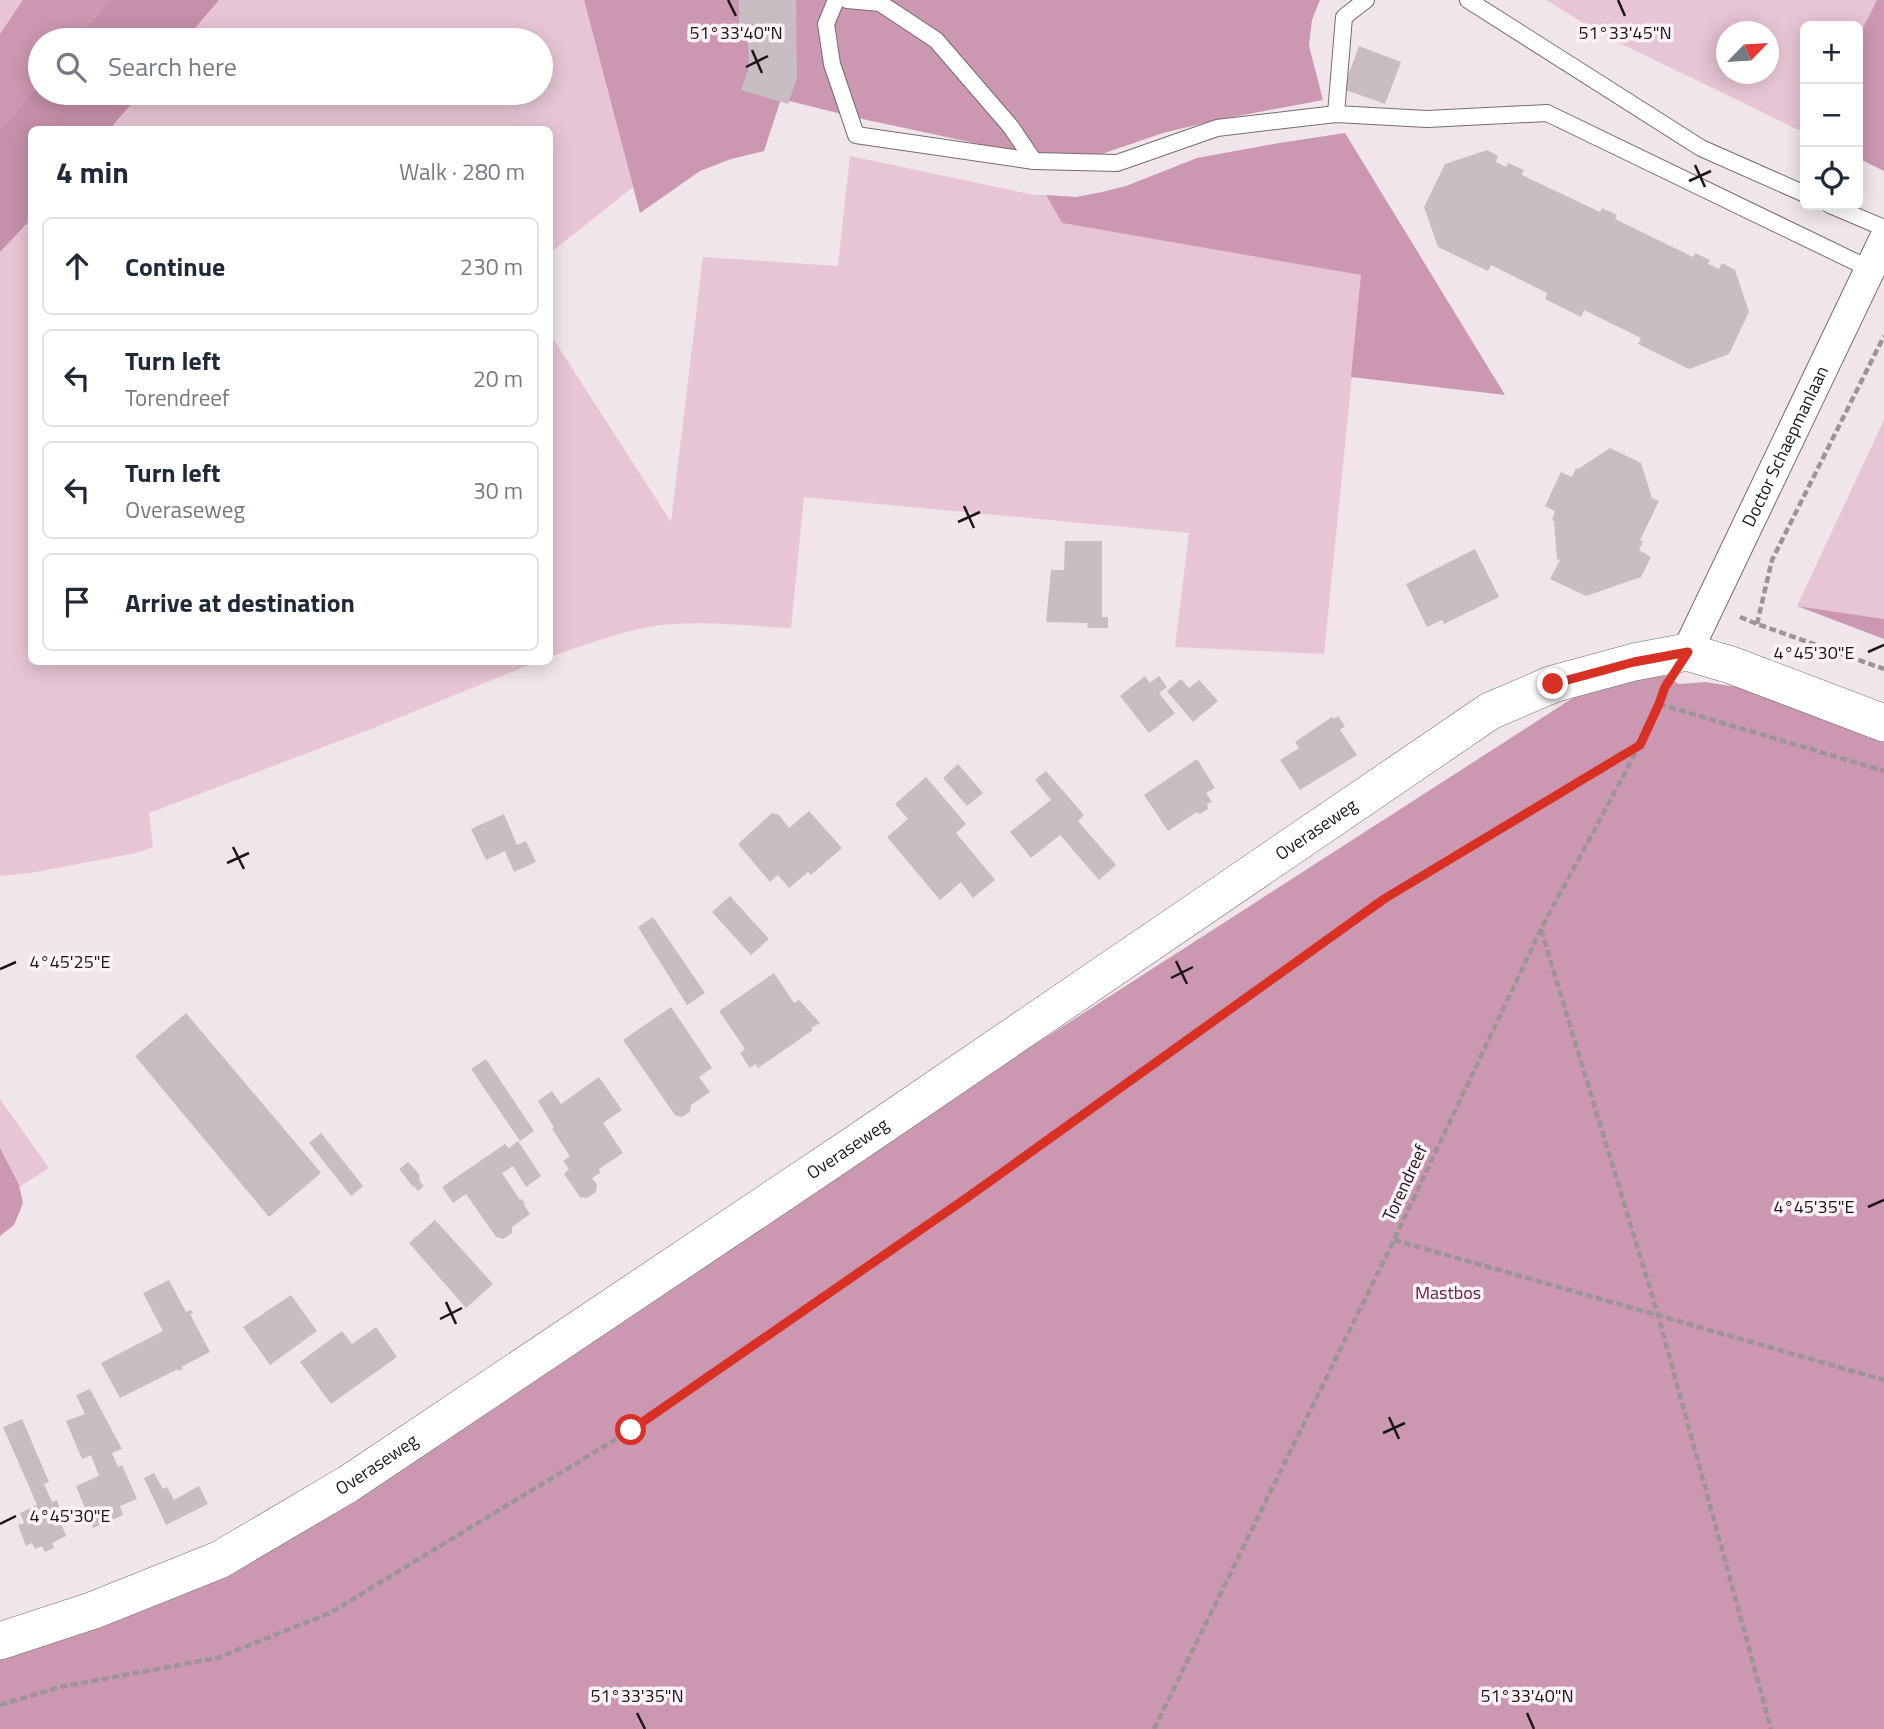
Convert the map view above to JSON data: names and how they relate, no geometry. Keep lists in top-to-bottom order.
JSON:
{
  "streets": {
    "street": ["Doctor Schaepmanlaan", "Overaseweg"],
    "path": ["Torendreef"]
  },
  "crossings": [
    ["Doctor Schaepmanlaan", "Overaseweg"],
    ["Doctor Schaepmanlaan", "Torendreef"],
    ["Overaseweg", "Torendreef"]
  ],
  "parks": ["Mastbos"],
  "north": "top right",
  "page": {
    "map_buttons": ["+", "−"],
    "search": "Search here",
    "heading": ["4 min", "Walk · 280 m"],
    "list": [
      ["Continue", "230 m"],
      ["Turn left", "Torendreef", "20 m"],
      ["Turn left", "Overaseweg", "30 m"],
      "Arrive at destination"
    ]
  },
  "coordinates": [
    "51°33'40\"N",
    "51°33'45\"N",
    "4°45'30\"E",
    "4°45'25\"E",
    "4°45'35\"E",
    "51°33'35\"N"
  ]
}
